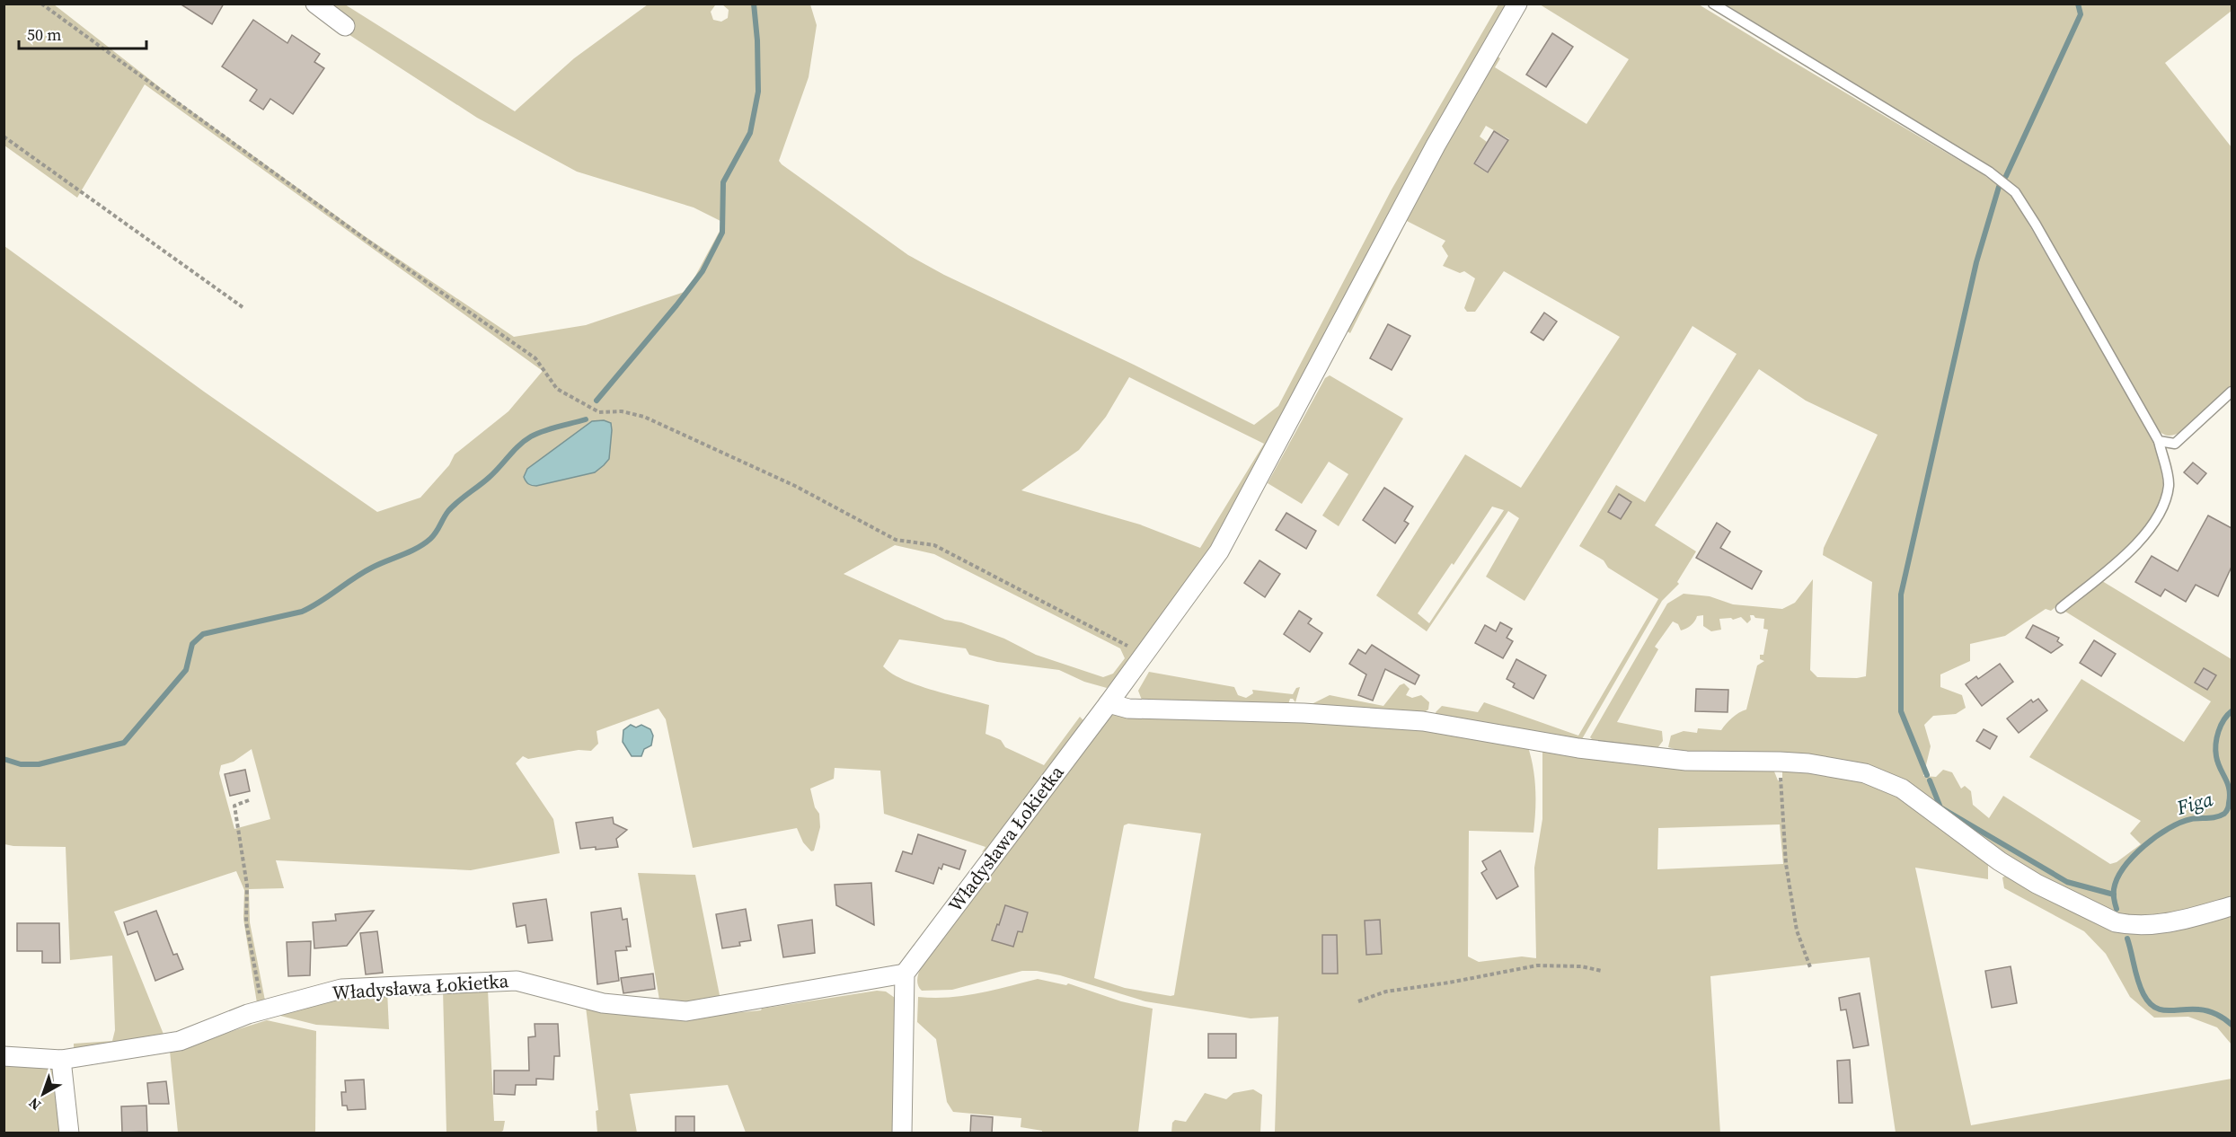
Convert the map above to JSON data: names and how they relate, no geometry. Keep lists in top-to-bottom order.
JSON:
{
  "streets": {
    "street": ["Władysława Łokietka"]
  },
  "water": ["Figa"],
  "scale_bar": "50 m",
  "north": "bottom left"
}
